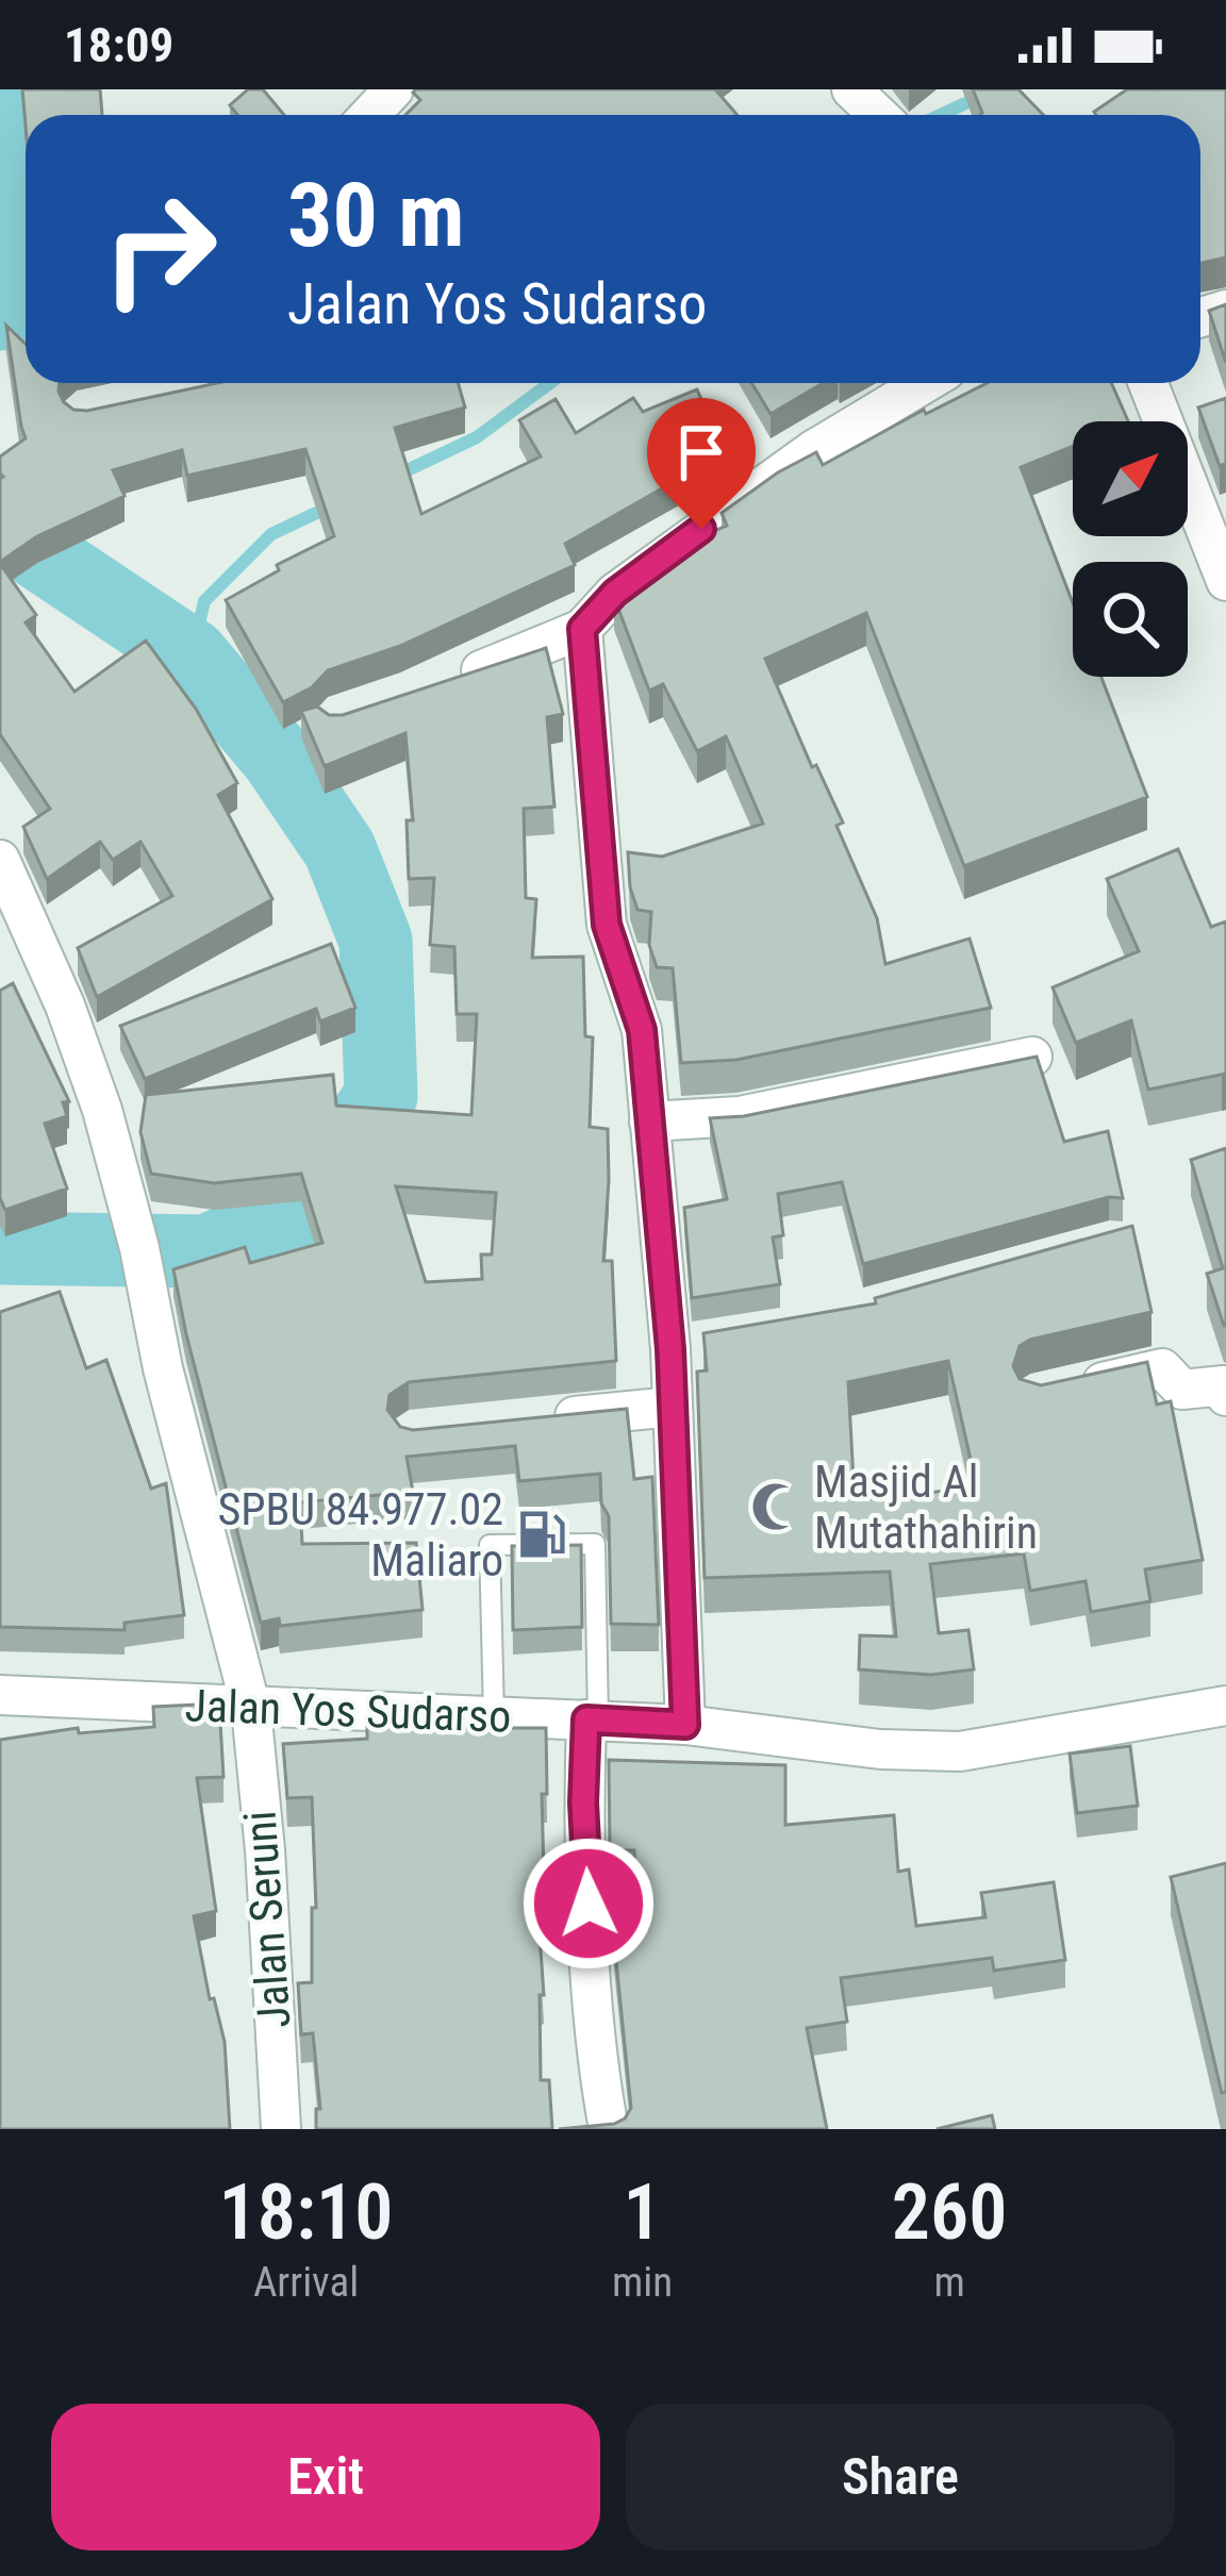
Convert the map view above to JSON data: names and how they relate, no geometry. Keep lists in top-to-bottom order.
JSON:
{
  "streets": {
    "street": ["Jalan Yos Sudarso", "Jalan Seruni"]
  },
  "crossings": [
    ["Jalan Yos Sudarso", "Jalan Seruni"]
  ],
  "places": {
    "mosque": ["Masjid Al Mutathahirin"],
    "fuel station": ["SPBU 84.977.02 Maliaro"]
  },
  "north": "top right",
  "page": {
    "status": "18:09",
    "turn": ["30 m", "Jalan Yos Sudarso"],
    "eta": [
      "18:10",
      "Arrival",
      "1",
      "min",
      "260",
      "m"
    ],
    "buttons": ["Exit", "Share"]
  }
}
